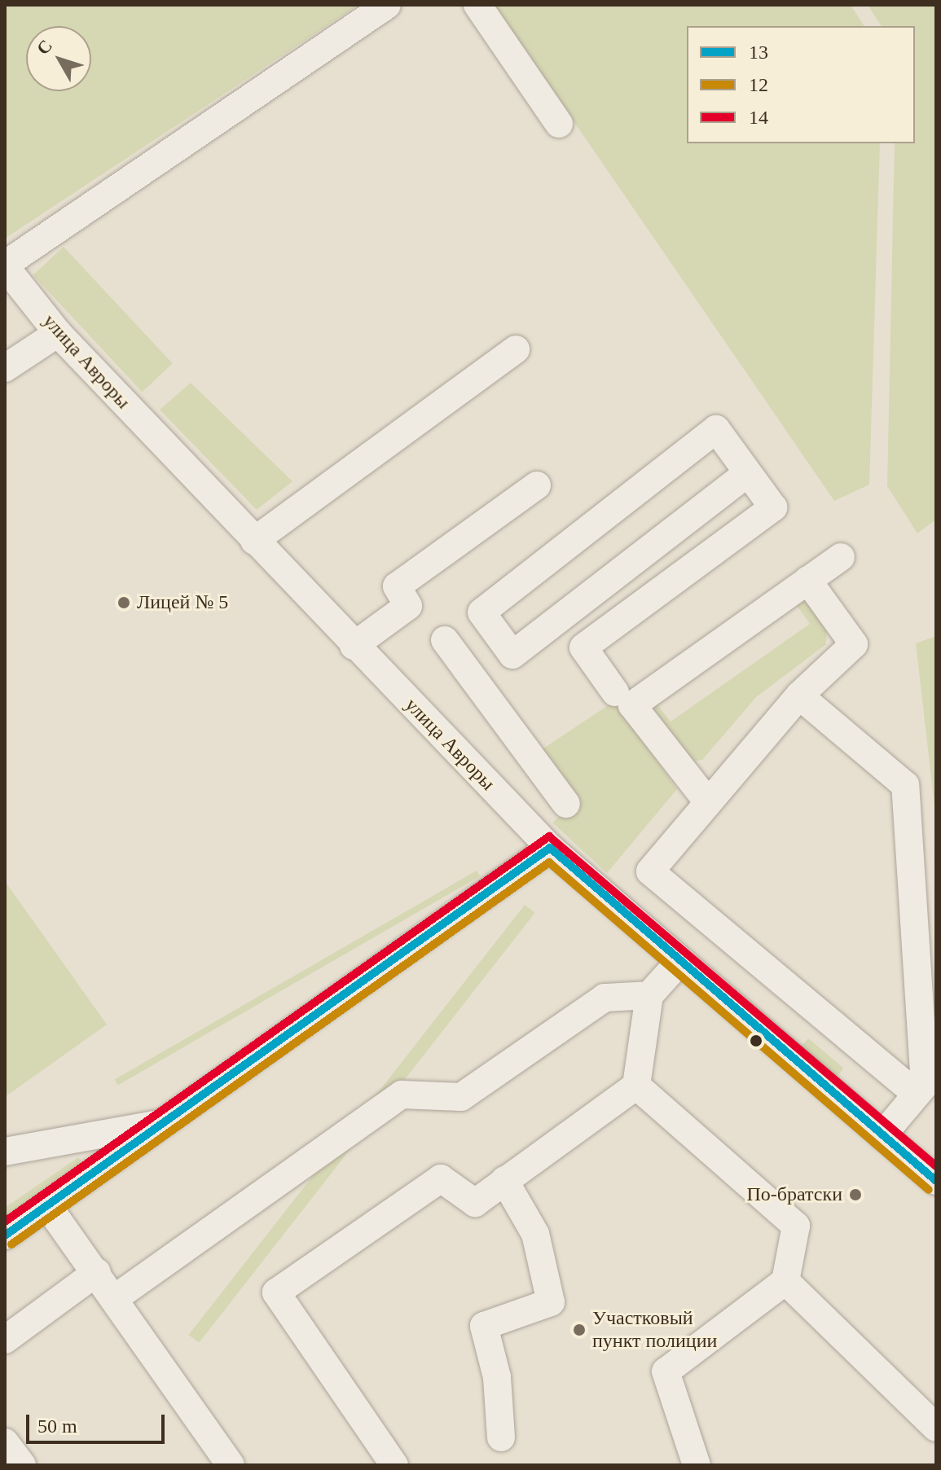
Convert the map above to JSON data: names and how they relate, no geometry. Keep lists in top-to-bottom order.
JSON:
{
  "streets": {
    "street": ["улица Авроры"]
  },
  "places": ["Лицей № 5", "По-братски", "Участковый пункт полиции"],
  "lines": ["transit line 14", "transit line 13", "transit line 12"],
  "legend": ["13", "12", "14"],
  "scale_bar": "50 m",
  "north": "top left"
}
